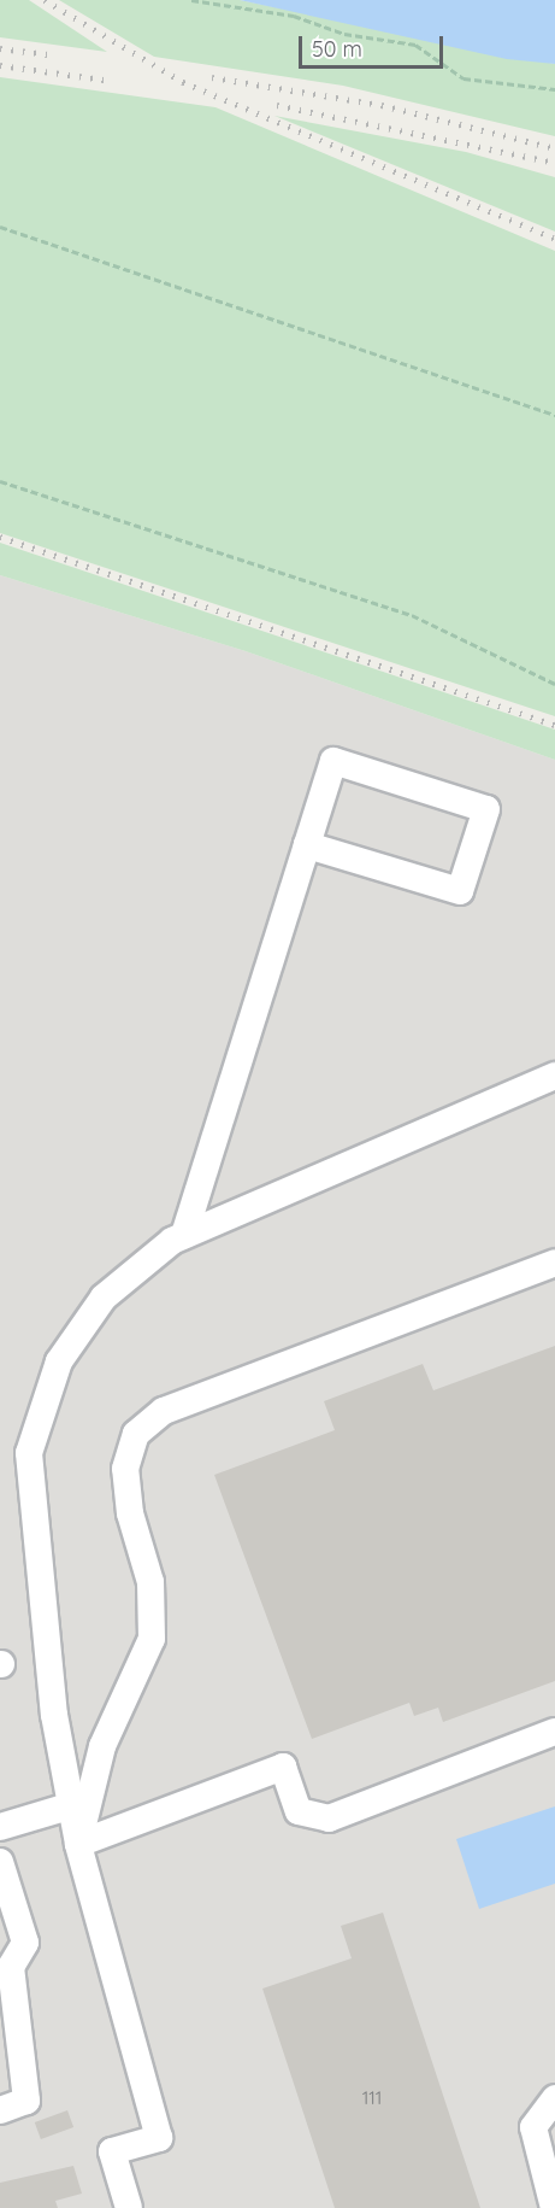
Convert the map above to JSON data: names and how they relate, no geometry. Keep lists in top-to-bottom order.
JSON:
{
  "house_numbers": ["111"],
  "scale_bar": "50 m"
}
